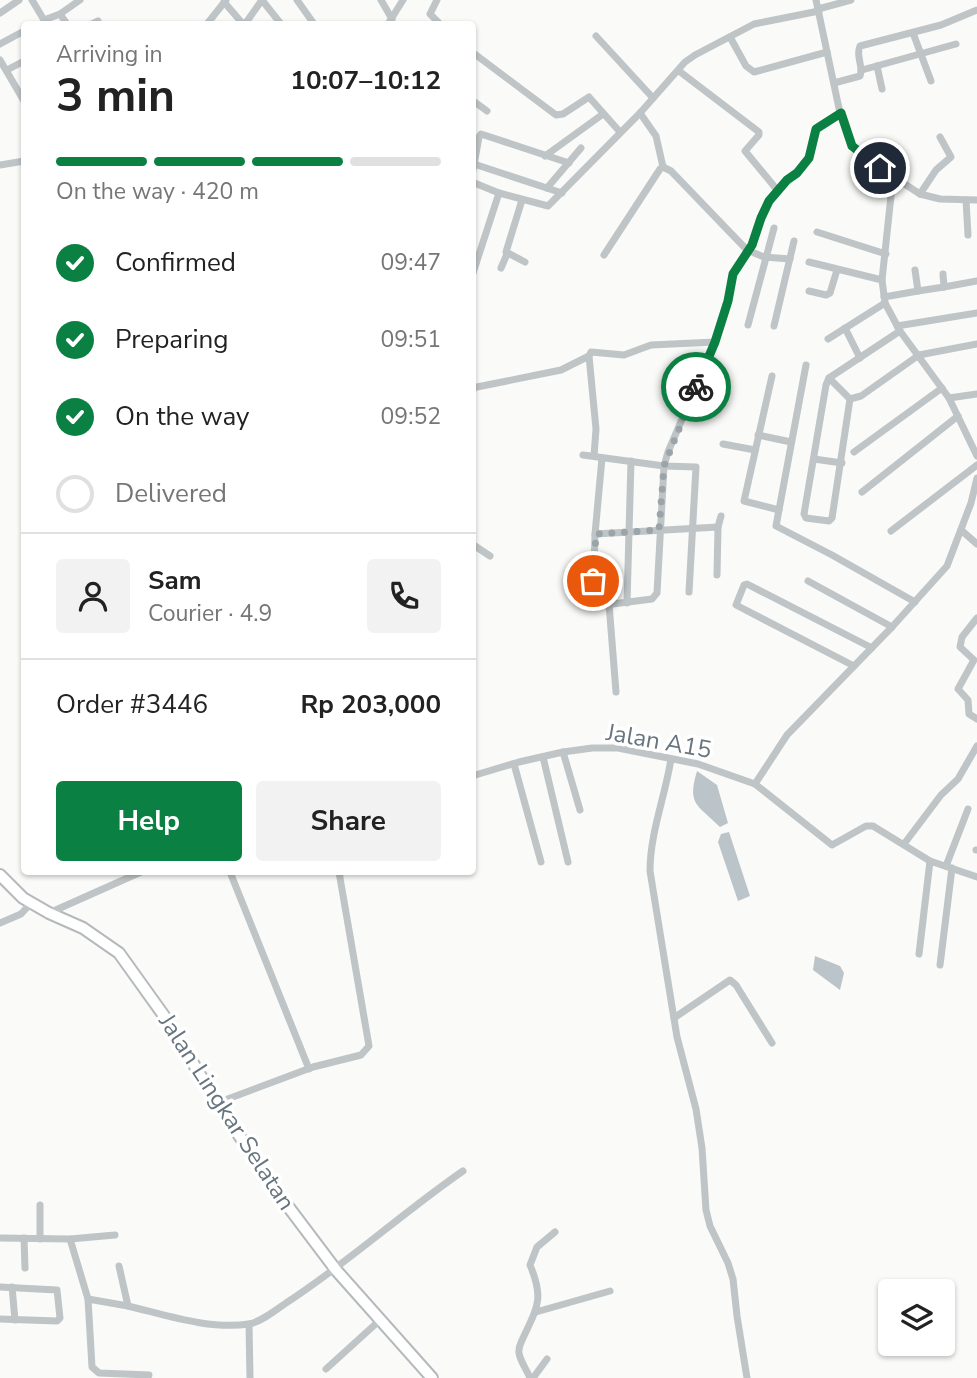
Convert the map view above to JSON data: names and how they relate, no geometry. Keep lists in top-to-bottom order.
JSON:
{
  "streets": {
    "highway": ["Jalan Lingkar Selatan"],
    "street": ["Jalan A15"]
  },
  "page": {
    "heading": ["3 min", "Arriving in", "10:07–10:12"],
    "panel": [
      "Sam",
      "Courier · 4.9",
      "Order #3446",
      "Rp 203,000"
    ],
    "bar": "On the way · 420 m",
    "list": [
      ["Confirmed", "09:47"],
      ["Preparing", "09:51"],
      ["On the way", "09:52"],
      "Delivered"
    ],
    "buttons": ["Help", "Share"]
  }
}
